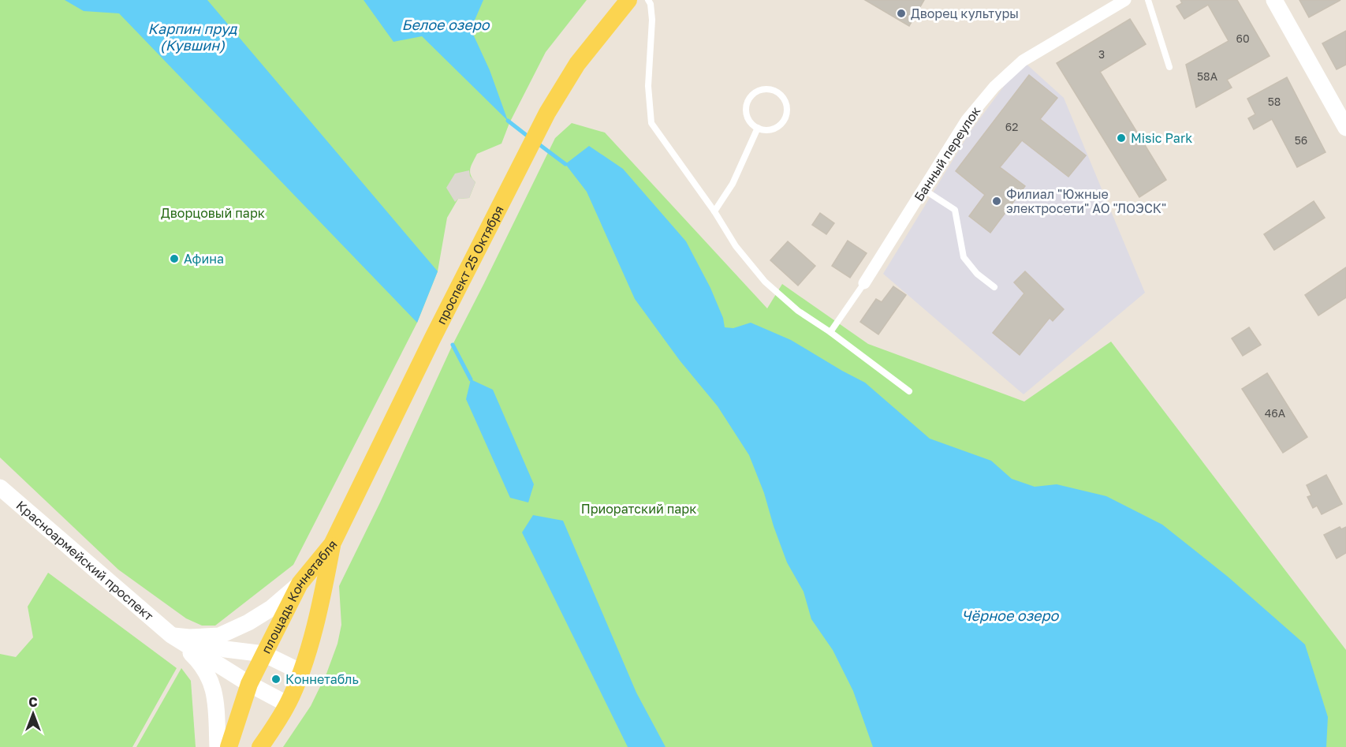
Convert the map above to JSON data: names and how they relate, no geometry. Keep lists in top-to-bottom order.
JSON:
{
  "streets": {
    "main road": ["проспект 25 Октября", "Красноармейский проспект", "площадь Коннетабля"],
    "street": ["Банный переулок"]
  },
  "crossings": [
    ["проспект 25 Октября", "площадь Коннетабля"],
    ["Красноармейский проспект", "площадь Коннетабля"]
  ],
  "water": ["Белое озеро", "Карпин пруд (Кувшин)", "Чёрное озеро"],
  "parks": ["Дворцовый парк", "Приоратский парк"],
  "places": [
    "Дворец культуры",
    "Misic Park",
    "Филиал \"Южные электросети\" АО \"ЛОЭСК\"",
    "Афина",
    "Коннетабль"
  ],
  "house_numbers": [
    "60",
    "3",
    "58А",
    "58",
    "62",
    "56",
    "46А"
  ],
  "north": "top"
}
